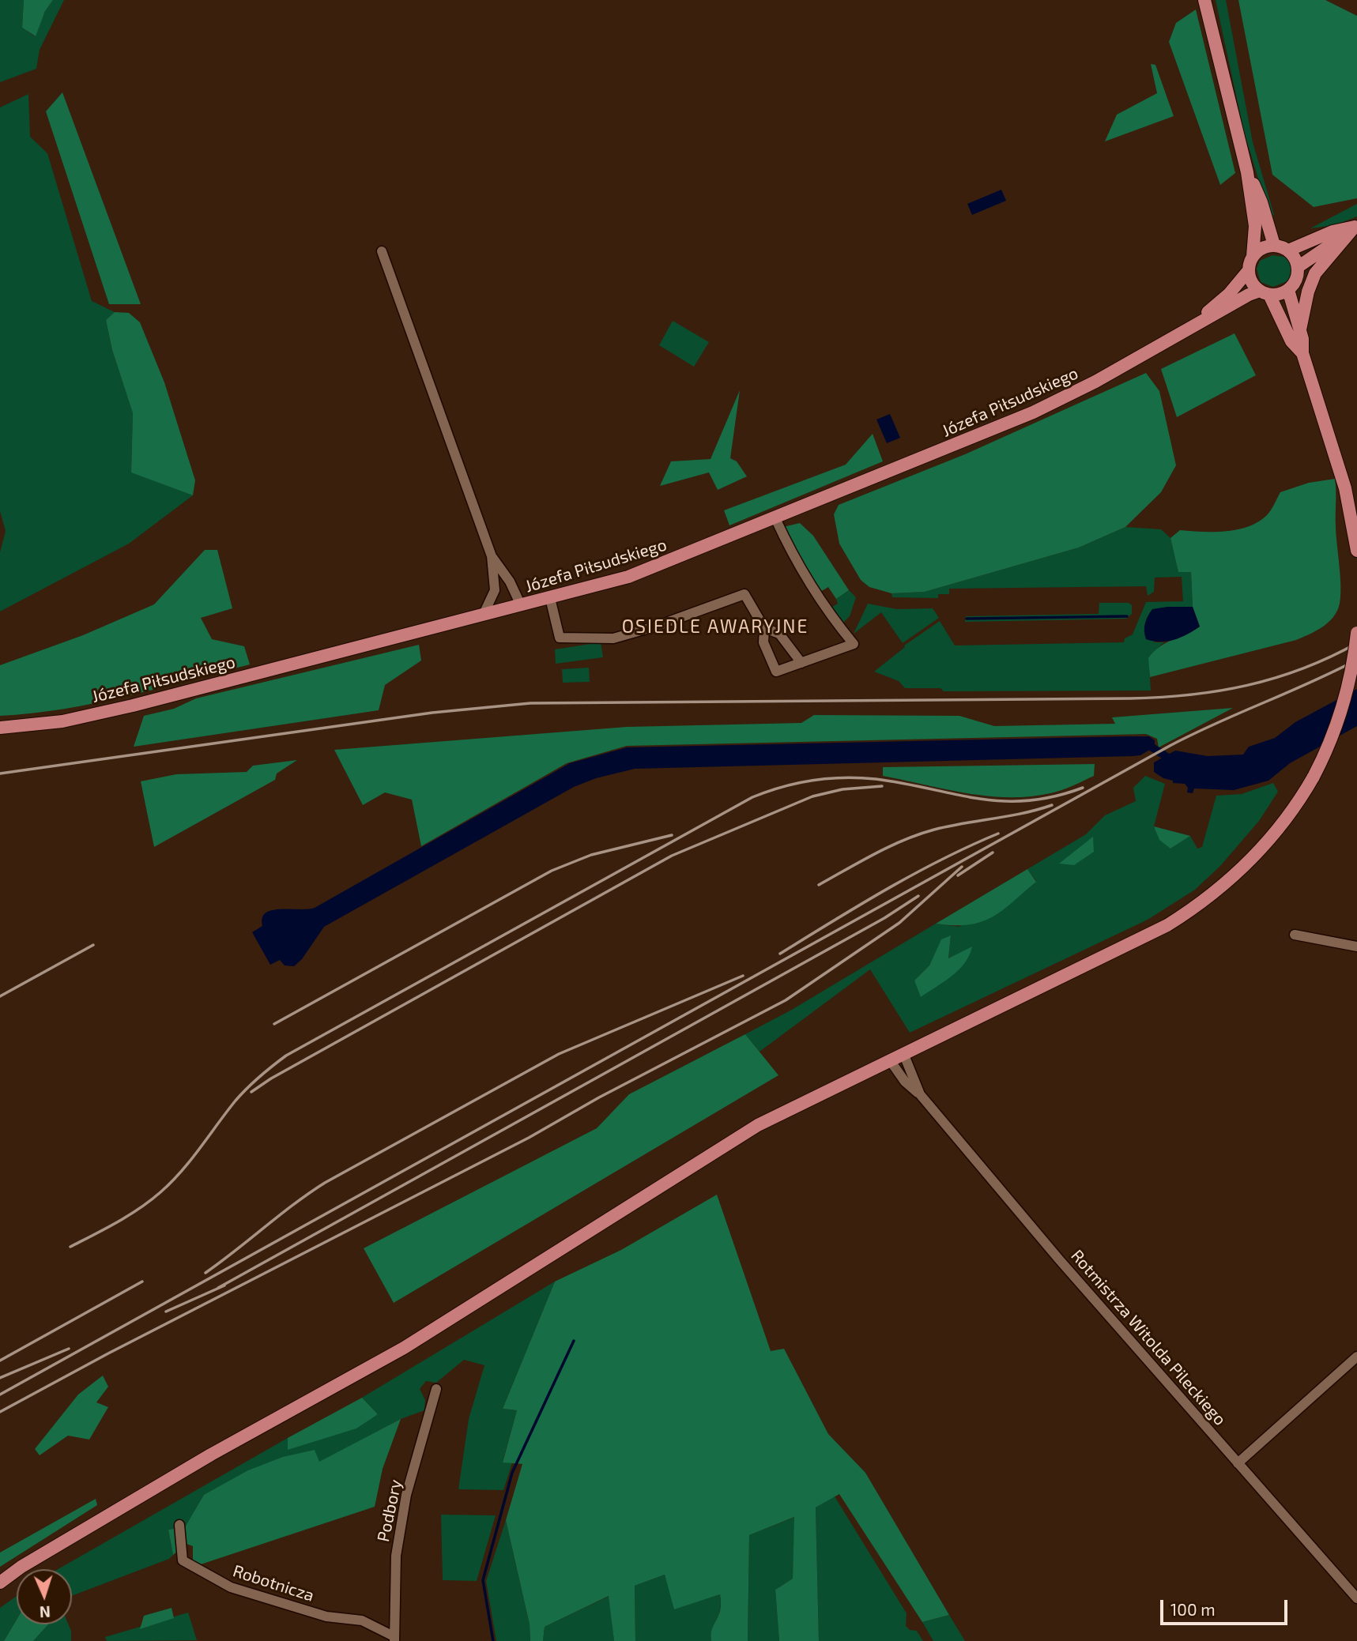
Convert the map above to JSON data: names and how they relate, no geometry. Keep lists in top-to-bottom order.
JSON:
{
  "streets": {
    "main road": ["Józefa Piłsudskiego"],
    "street": ["Rotmistrza Witolda Pileckiego", "Podbory", "Robotnicza"]
  },
  "crossings": [
    ["Podbory", "Robotnicza"]
  ],
  "districts": ["OSIEDLE AWARYJNE"],
  "scale_bar": "100 m",
  "north": "bottom"
}
